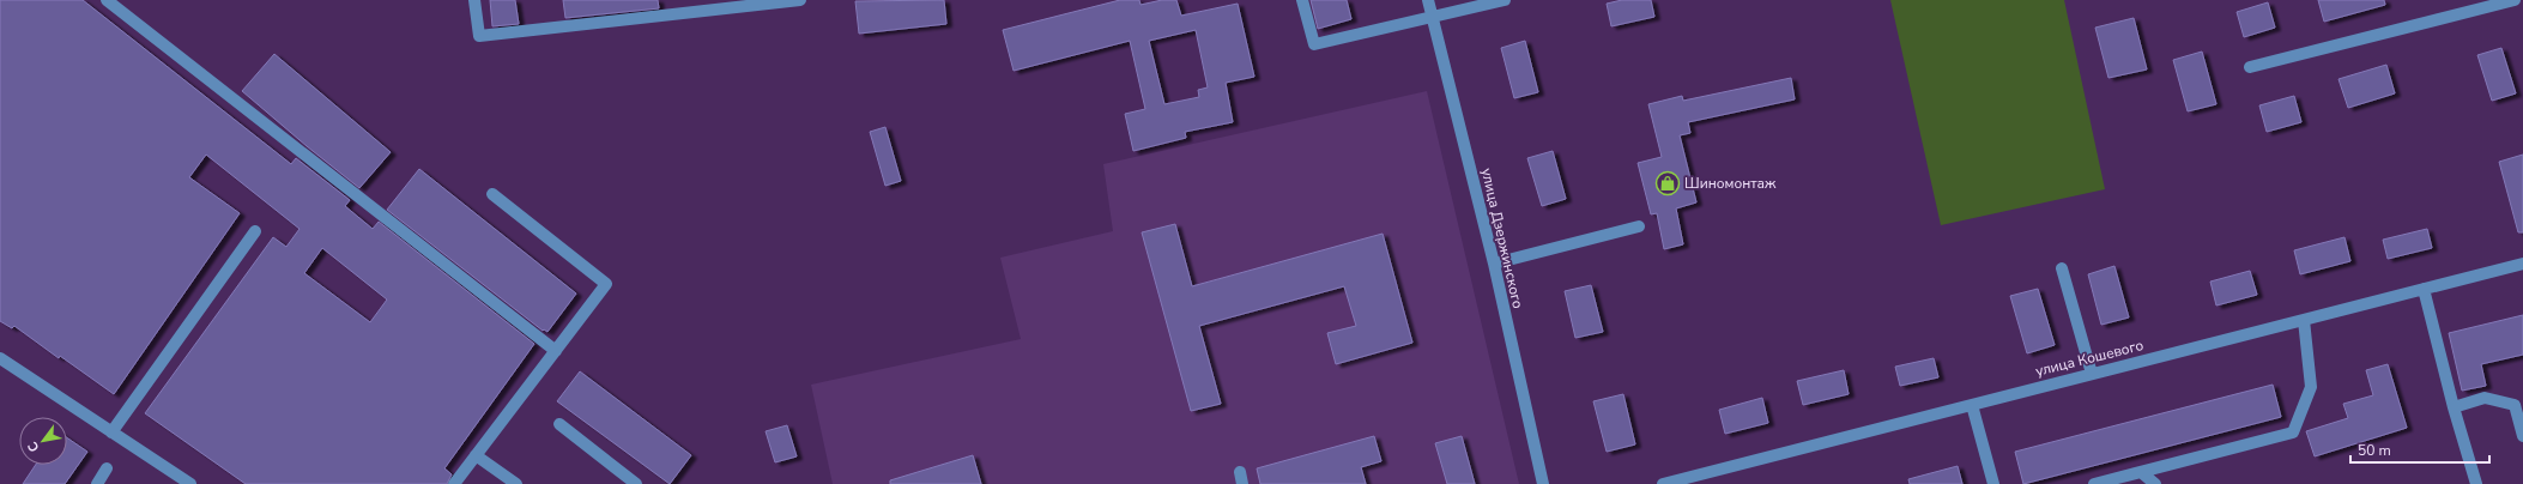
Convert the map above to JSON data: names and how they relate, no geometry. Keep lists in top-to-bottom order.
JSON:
{
  "streets": {
    "street": ["улица Дзержинского", "улица Кошевого"]
  },
  "places": {
    "shop": ["Шиномонтаж"]
  },
  "scale_bar": "50 m",
  "north": "bottom left"
}
